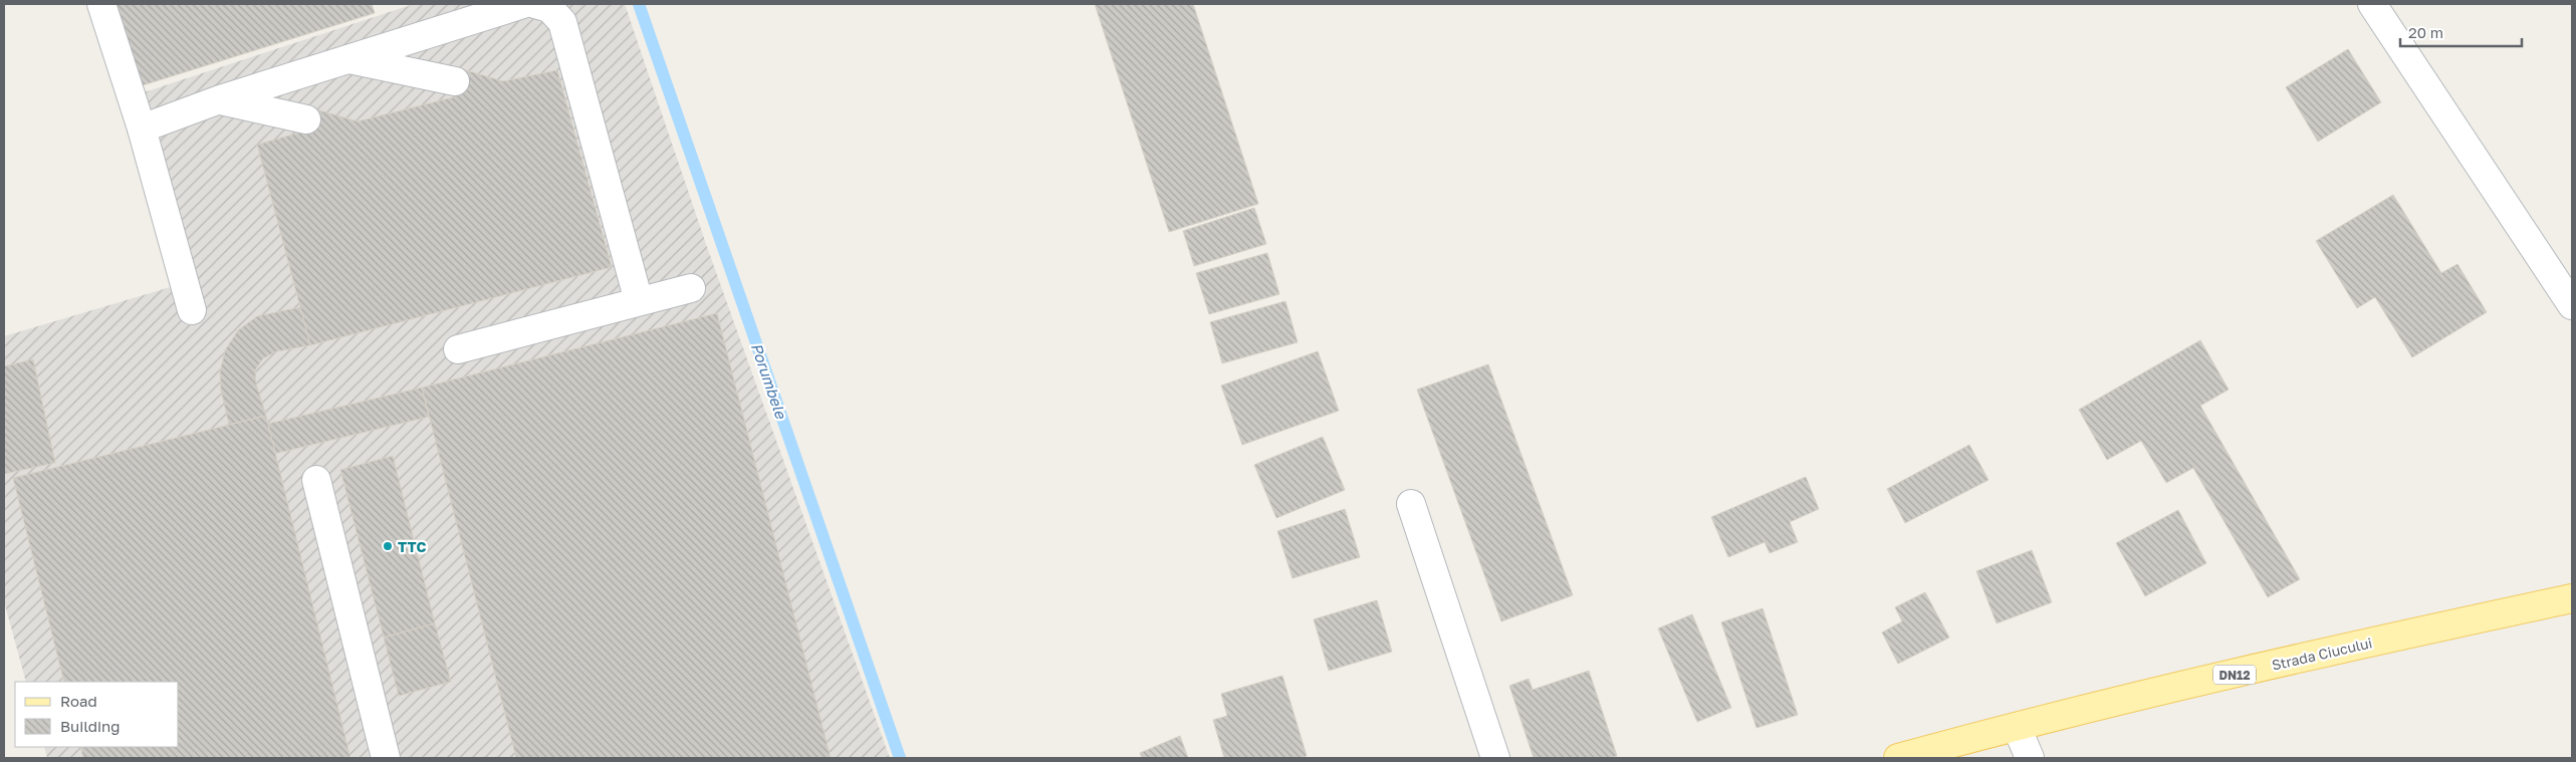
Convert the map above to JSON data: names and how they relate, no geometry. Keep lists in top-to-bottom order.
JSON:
{
  "streets": {
    "main road": ["Strada Ciucului", "DN12"]
  },
  "water": ["Porumbele"],
  "places": ["TTC"],
  "legend": ["Road", "Building"],
  "scale_bar": "20 m"
}
